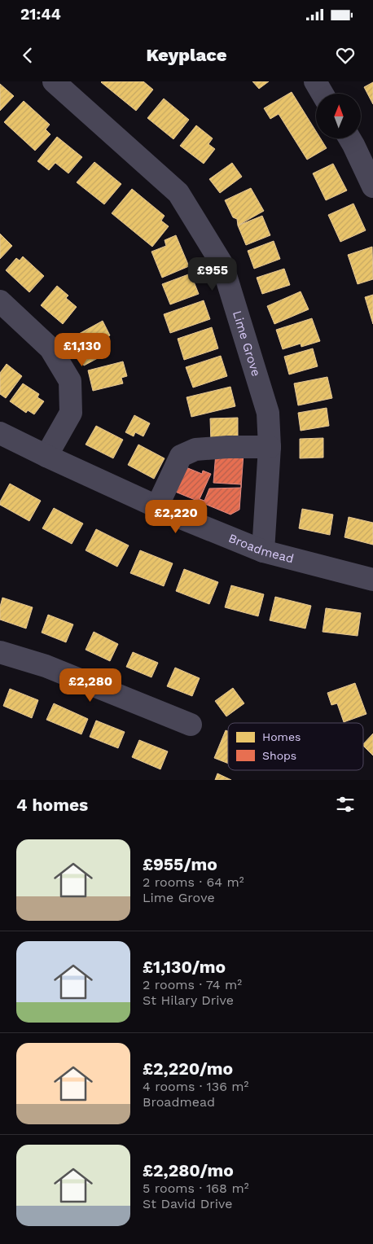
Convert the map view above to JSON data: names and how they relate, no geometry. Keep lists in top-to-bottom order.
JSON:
{
  "streets": {
    "street": ["Lime Grove", "Broadmead"]
  },
  "crossings": [
    ["Lime Grove", "Broadmead"]
  ],
  "legend": ["Homes", "Shops"],
  "north": "top",
  "page": {
    "status": "21:44",
    "header": "Keyplace",
    "price": [
      "£955",
      "£1,130",
      "£2,220",
      "£2,280"
    ],
    "heading": "4 homes",
    "list": [
      {
        "name": "£955/mo",
        "note": "2 rooms · 64 m² · Lime Grove"
      },
      {
        "name": "£1,130/mo",
        "note": "2 rooms · 74 m² · St Hilary Drive"
      },
      {
        "name": "£2,220/mo",
        "note": "4 rooms · 136 m² · Broadmead"
      },
      {
        "name": "£2,280/mo",
        "note": "5 rooms · 168 m² · St David Drive"
      }
    ]
  }
}
